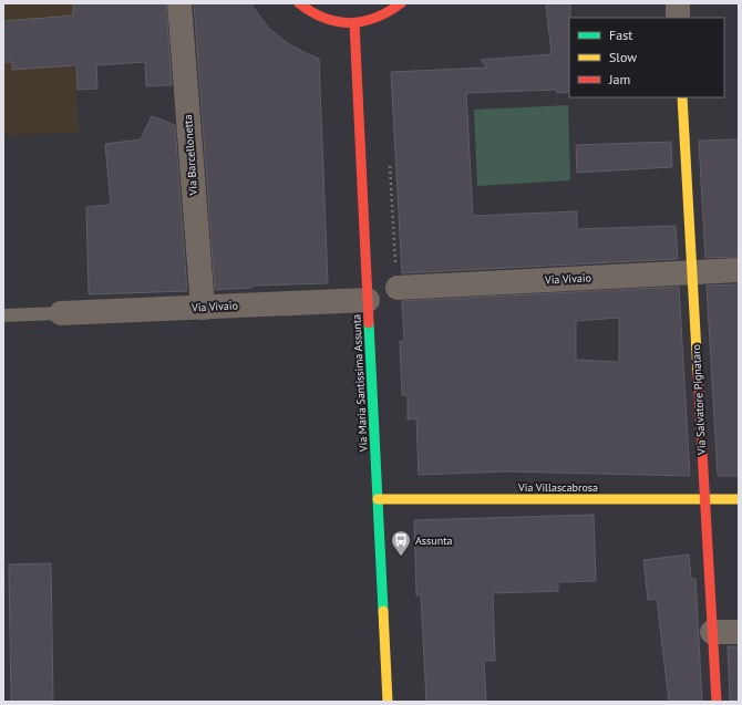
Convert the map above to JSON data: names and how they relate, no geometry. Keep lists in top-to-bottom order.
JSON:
{
  "streets": {
    "street": [
      "Via Barcellonetta",
      "Via Vivaio",
      "Via Maria Santissima Assunta",
      "Via Salvatore Pignataro",
      "Via Villascabrosa"
    ]
  },
  "crossings": [
    ["Via Barcellonetta", "Via Vivaio"],
    ["Via Vivaio", "Via Maria Santissima Assunta"],
    ["Via Vivaio", "Via Salvatore Pignataro"],
    ["Via Maria Santissima Assunta", "Via Villascabrosa"],
    ["Via Salvatore Pignataro", "Via Villascabrosa"]
  ],
  "places": {
    "bus stop": ["Assunta"]
  },
  "legend": ["Fast", "Slow", "Jam"]
}
